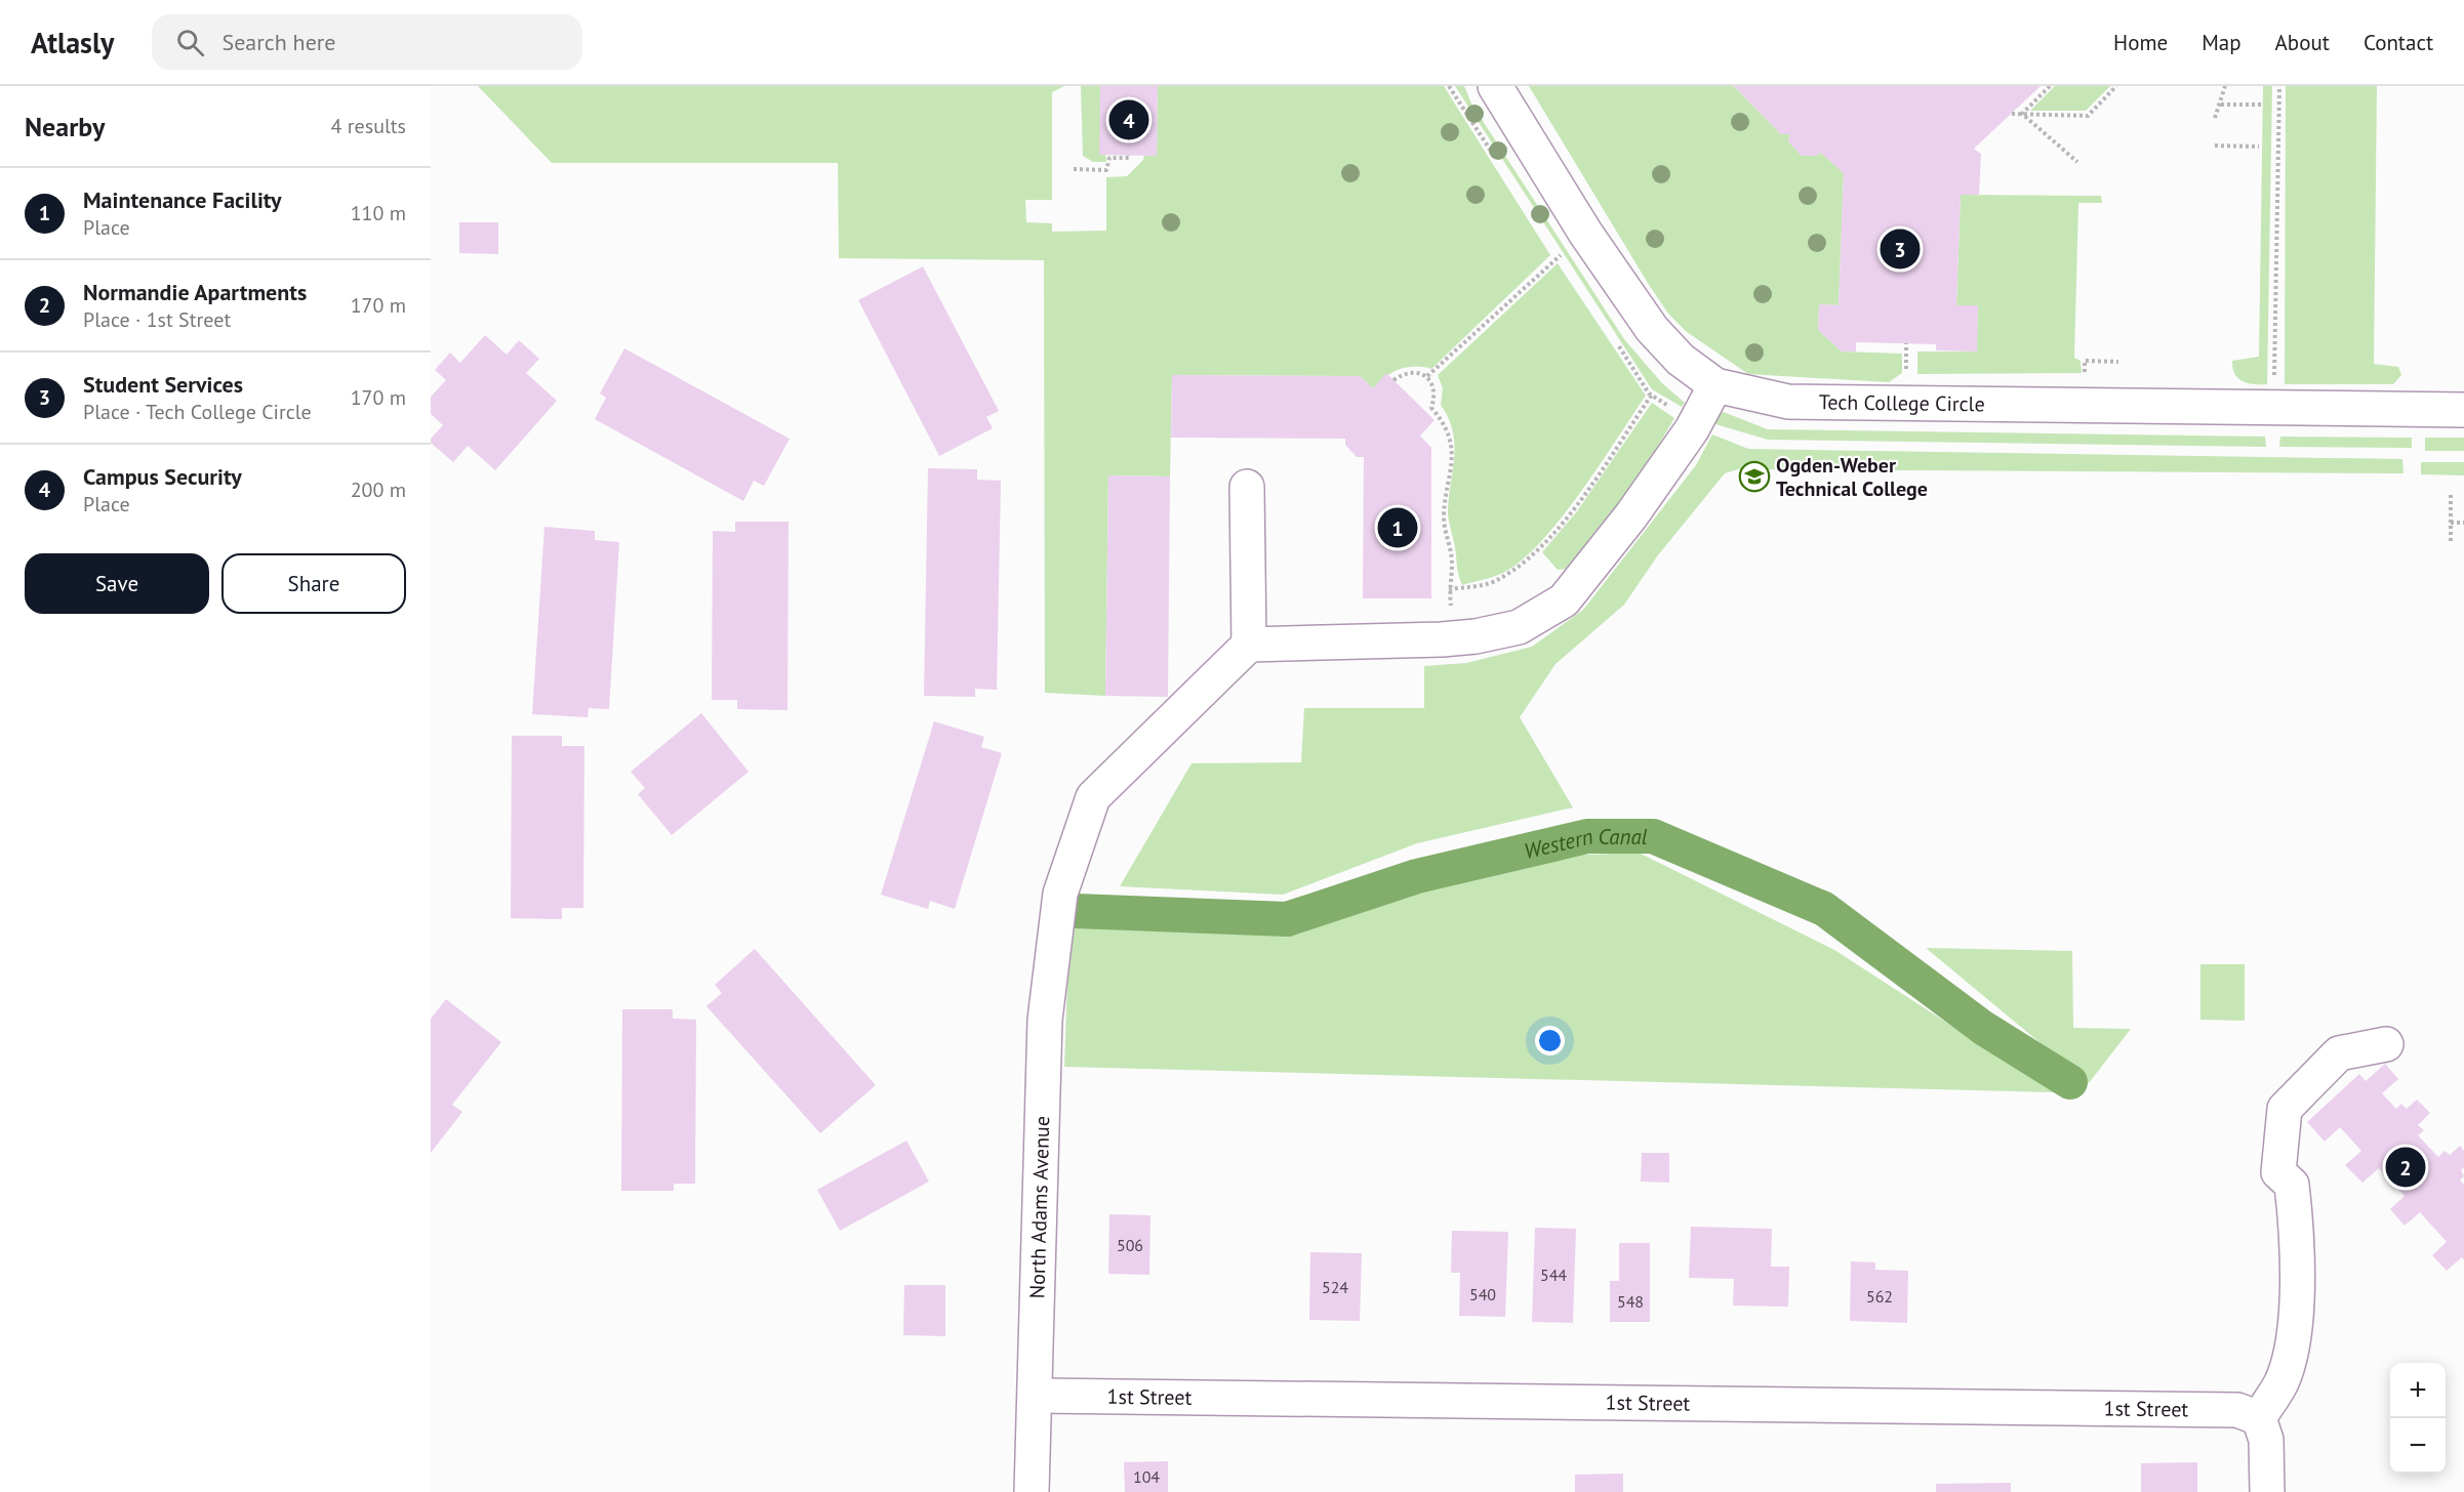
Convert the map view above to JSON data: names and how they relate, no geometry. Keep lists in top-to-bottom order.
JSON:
{
  "streets": {
    "street": ["Tech College Circle", "North Adams Avenue", "1st Street"]
  },
  "crossings": [
    ["North Adams Avenue", "1st Street"]
  ],
  "water": ["Western Canal"],
  "places": {
    "school or university": ["Ogden-Weber Technical College"]
  },
  "house_numbers": [
    "506",
    "544",
    "524",
    "540",
    "562",
    "548",
    "104"
  ],
  "page": {
    "header": "Atlasly",
    "search": "Search here",
    "nav": [
      "Home",
      "Map",
      "About",
      "Contact"
    ],
    "heading": ["Nearby", "4 results"],
    "pins": [
      "4",
      "3",
      "1",
      "2"
    ],
    "list": [
      {
        "mark": "1",
        "name": "Maintenance Facility",
        "note": "Place",
        "value": "110 m"
      },
      {
        "mark": "2",
        "name": "Normandie Apartments",
        "note": "Place · 1st Street",
        "value": "170 m"
      },
      {
        "mark": "3",
        "name": "Student Services",
        "note": "Place · Tech College Circle",
        "value": "170 m"
      },
      {
        "mark": "4",
        "name": "Campus Security",
        "note": "Place",
        "value": "200 m"
      }
    ],
    "buttons": ["Save", "Share"],
    "map_buttons": ["+", "−"]
  }
}
